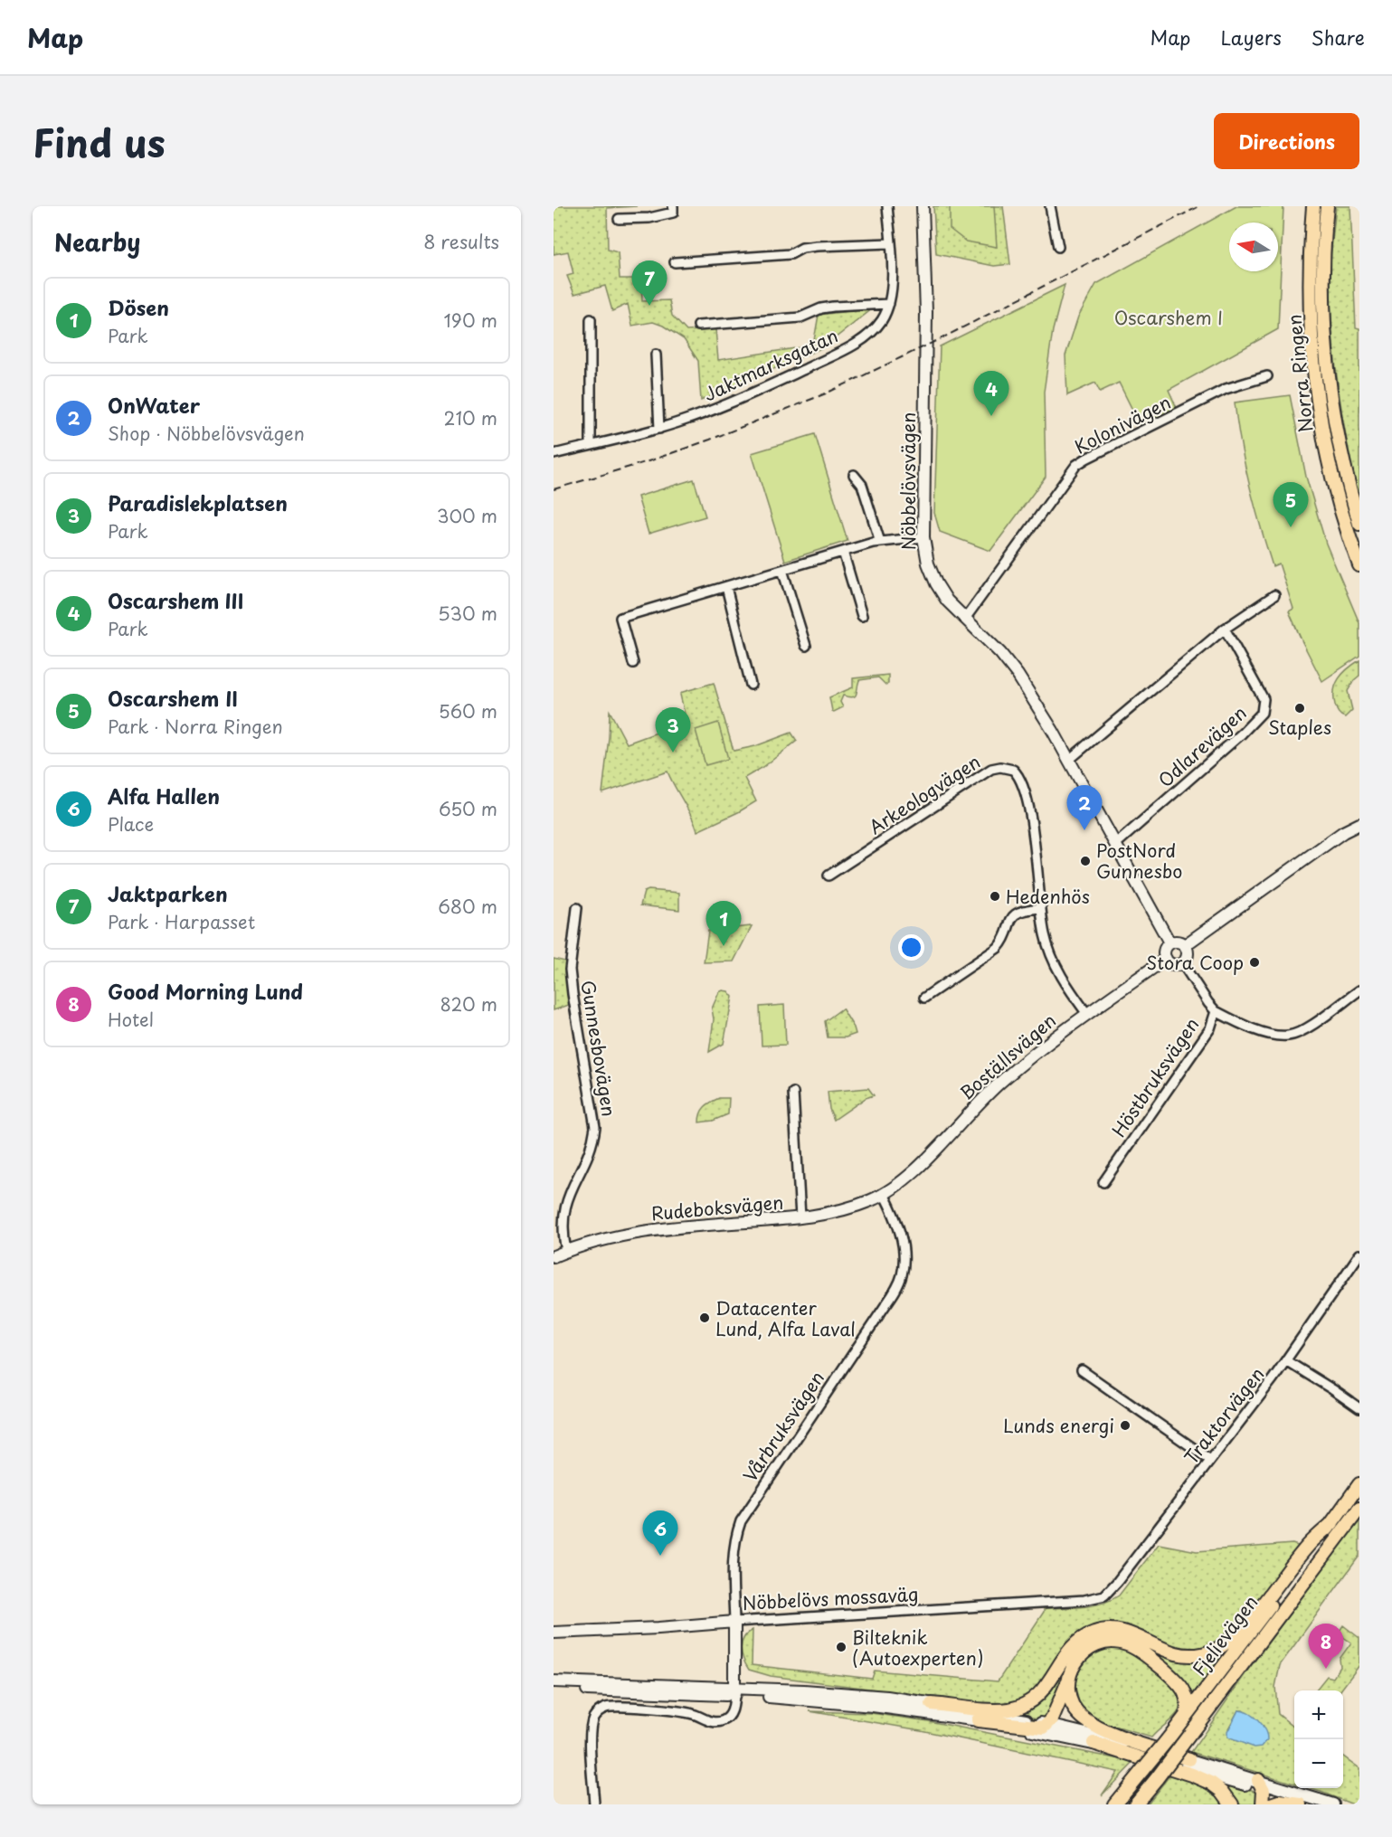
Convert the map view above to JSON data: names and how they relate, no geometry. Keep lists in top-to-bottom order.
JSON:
{
  "streets": {
    "main road": ["Norra Ringen", "Fjelievägen"],
    "street": [
      "Jaktmarksgatan",
      "Kolonivägen",
      "Nöbbelövsvägen",
      "Odlarevägen",
      "Arkeologvägen",
      "Gunnesbovägen",
      "Boställsvägen",
      "Höstbruksvägen",
      "Rudeboksvägen",
      "Traktorvägen",
      "Vårbruksvägen",
      "Nöbbelövs mossaväg"
    ]
  },
  "crossings": [
    ["Kolonivägen", "Nöbbelövsvägen"],
    ["Nöbbelövsvägen", "Odlarevägen"],
    ["Nöbbelövsvägen", "Boställsvägen"],
    ["Nöbbelövsvägen", "Höstbruksvägen"],
    ["Arkeologvägen", "Boställsvägen"],
    ["Gunnesbovägen", "Rudeboksvägen"],
    ["Boställsvägen", "Höstbruksvägen"],
    ["Boställsvägen", "Rudeboksvägen"],
    ["Boställsvägen", "Vårbruksvägen"],
    ["Rudeboksvägen", "Vårbruksvägen"],
    ["Traktorvägen", "Nöbbelövs mossaväg"],
    ["Vårbruksvägen", "Nöbbelövs mossaväg"]
  ],
  "parks": ["Oscarshem I"],
  "places": [
    "Staples",
    "PostNord Gunnesbo",
    "Hedenhös",
    "Stora Coop",
    "Datacenter Lund, Alfa Laval",
    "Lunds energi",
    "Bilteknik (Autoexperten)"
  ],
  "north": "left",
  "page": {
    "header": "Map",
    "nav": ["Map", "Layers", "Share"],
    "title": "Find us",
    "buttons": "Directions",
    "heading": ["Nearby", "8 results"],
    "pins": [
      "7",
      "4",
      "5",
      "3",
      "2",
      "1",
      "6",
      "8"
    ],
    "list": [
      {
        "mark": "1",
        "name": "Dösen",
        "note": "Park",
        "value": "190 m"
      },
      {
        "mark": "2",
        "name": "OnWater",
        "note": "Shop · Nöbbelövsvägen",
        "value": "210 m"
      },
      {
        "mark": "3",
        "name": "Paradislekplatsen",
        "note": "Park",
        "value": "300 m"
      },
      {
        "mark": "4",
        "name": "Oscarshem III",
        "note": "Park",
        "value": "530 m"
      },
      {
        "mark": "5",
        "name": "Oscarshem II",
        "note": "Park · Norra Ringen",
        "value": "560 m"
      },
      {
        "mark": "6",
        "name": "Alfa Hallen",
        "note": "Place",
        "value": "650 m"
      },
      {
        "mark": "7",
        "name": "Jaktparken",
        "note": "Park · Harpasset",
        "value": "680 m"
      },
      {
        "mark": "8",
        "name": "Good Morning Lund",
        "note": "Hotel",
        "value": "820 m"
      }
    ],
    "map_buttons": ["+", "−"]
  }
}
